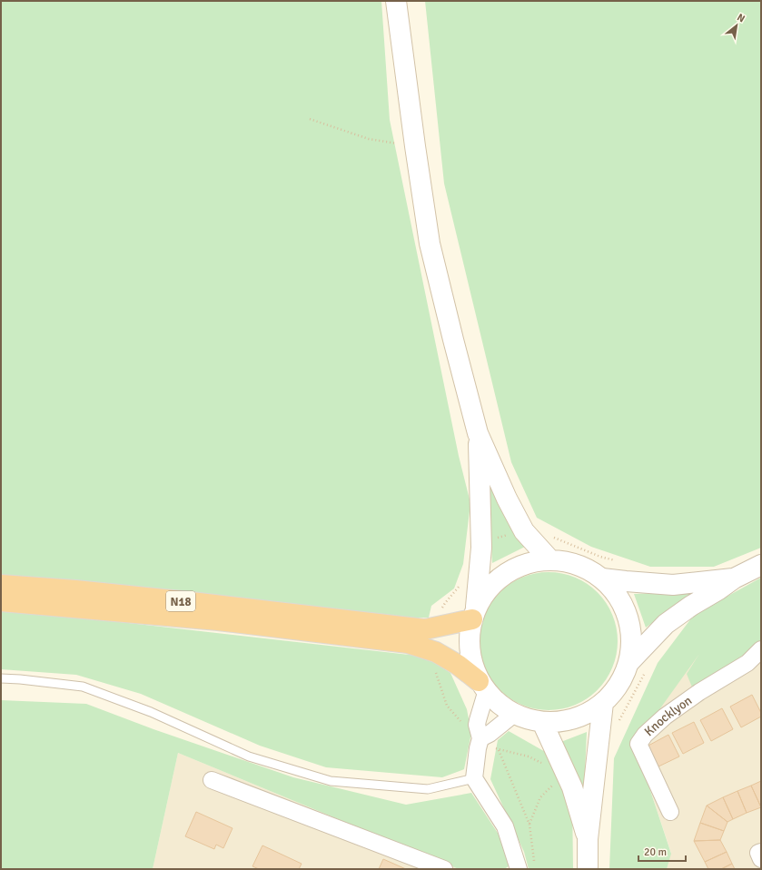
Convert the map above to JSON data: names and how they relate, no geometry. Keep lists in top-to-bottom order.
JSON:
{
  "streets": {
    "highway": ["N18"],
    "street": ["Knocklyon"]
  },
  "scale_bar": "20 m",
  "north": "top right"
}
